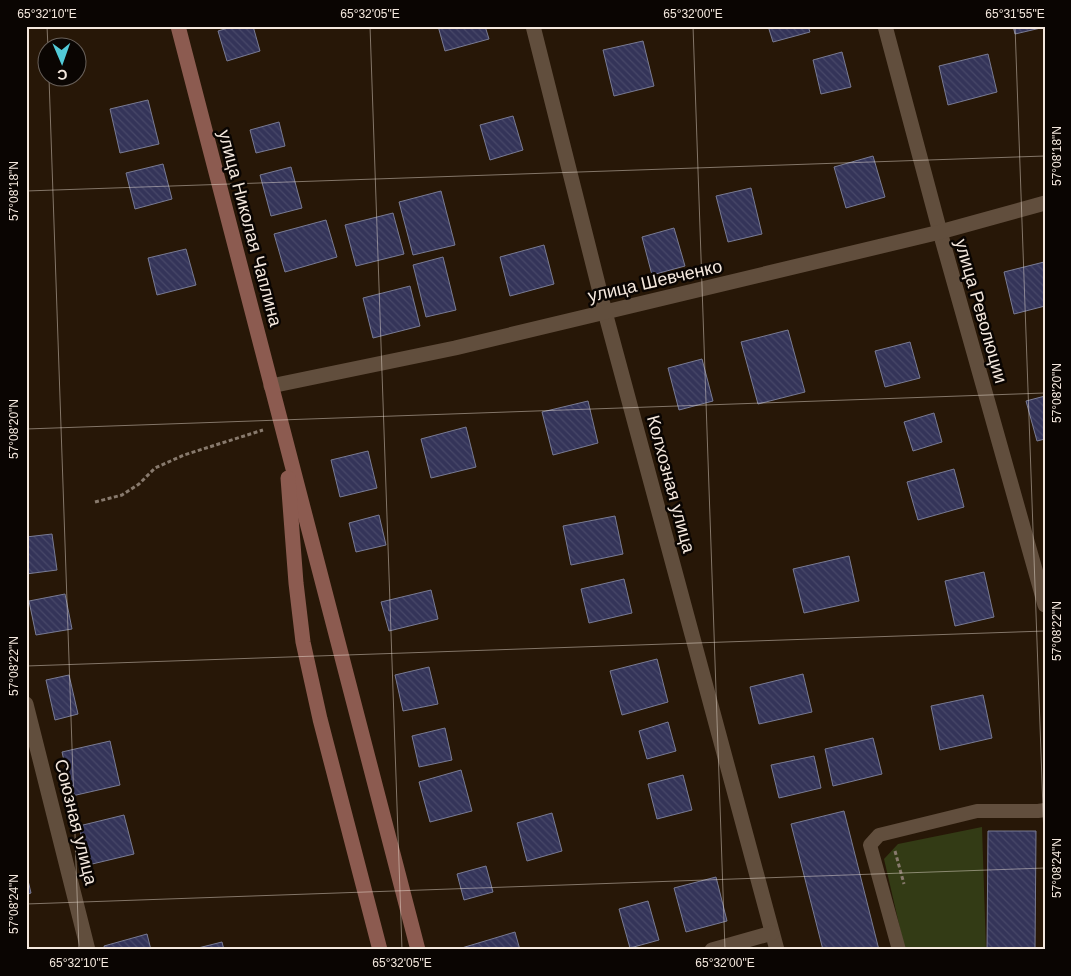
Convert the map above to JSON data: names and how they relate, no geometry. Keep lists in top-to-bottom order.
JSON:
{
  "streets": {
    "street": [
      "улица Николая Чаплина",
      "улица Шевченко",
      "улица Революции",
      "Колхозная улица",
      "Союзная улица"
    ]
  },
  "crossings": [
    ["улица Николая Чаплина", "улица Шевченко"],
    ["улица Шевченко", "улица Революции"],
    ["улица Шевченко", "Колхозная улица"]
  ],
  "north": "bottom",
  "coordinates": [
    "65°32'10\"E",
    "65°32'05\"E",
    "65°32'00\"E",
    "65°31'55\"E",
    "57°08'18\"N",
    "57°08'20\"N",
    "57°08'22\"N",
    "57°08'24\"N"
  ]
}
